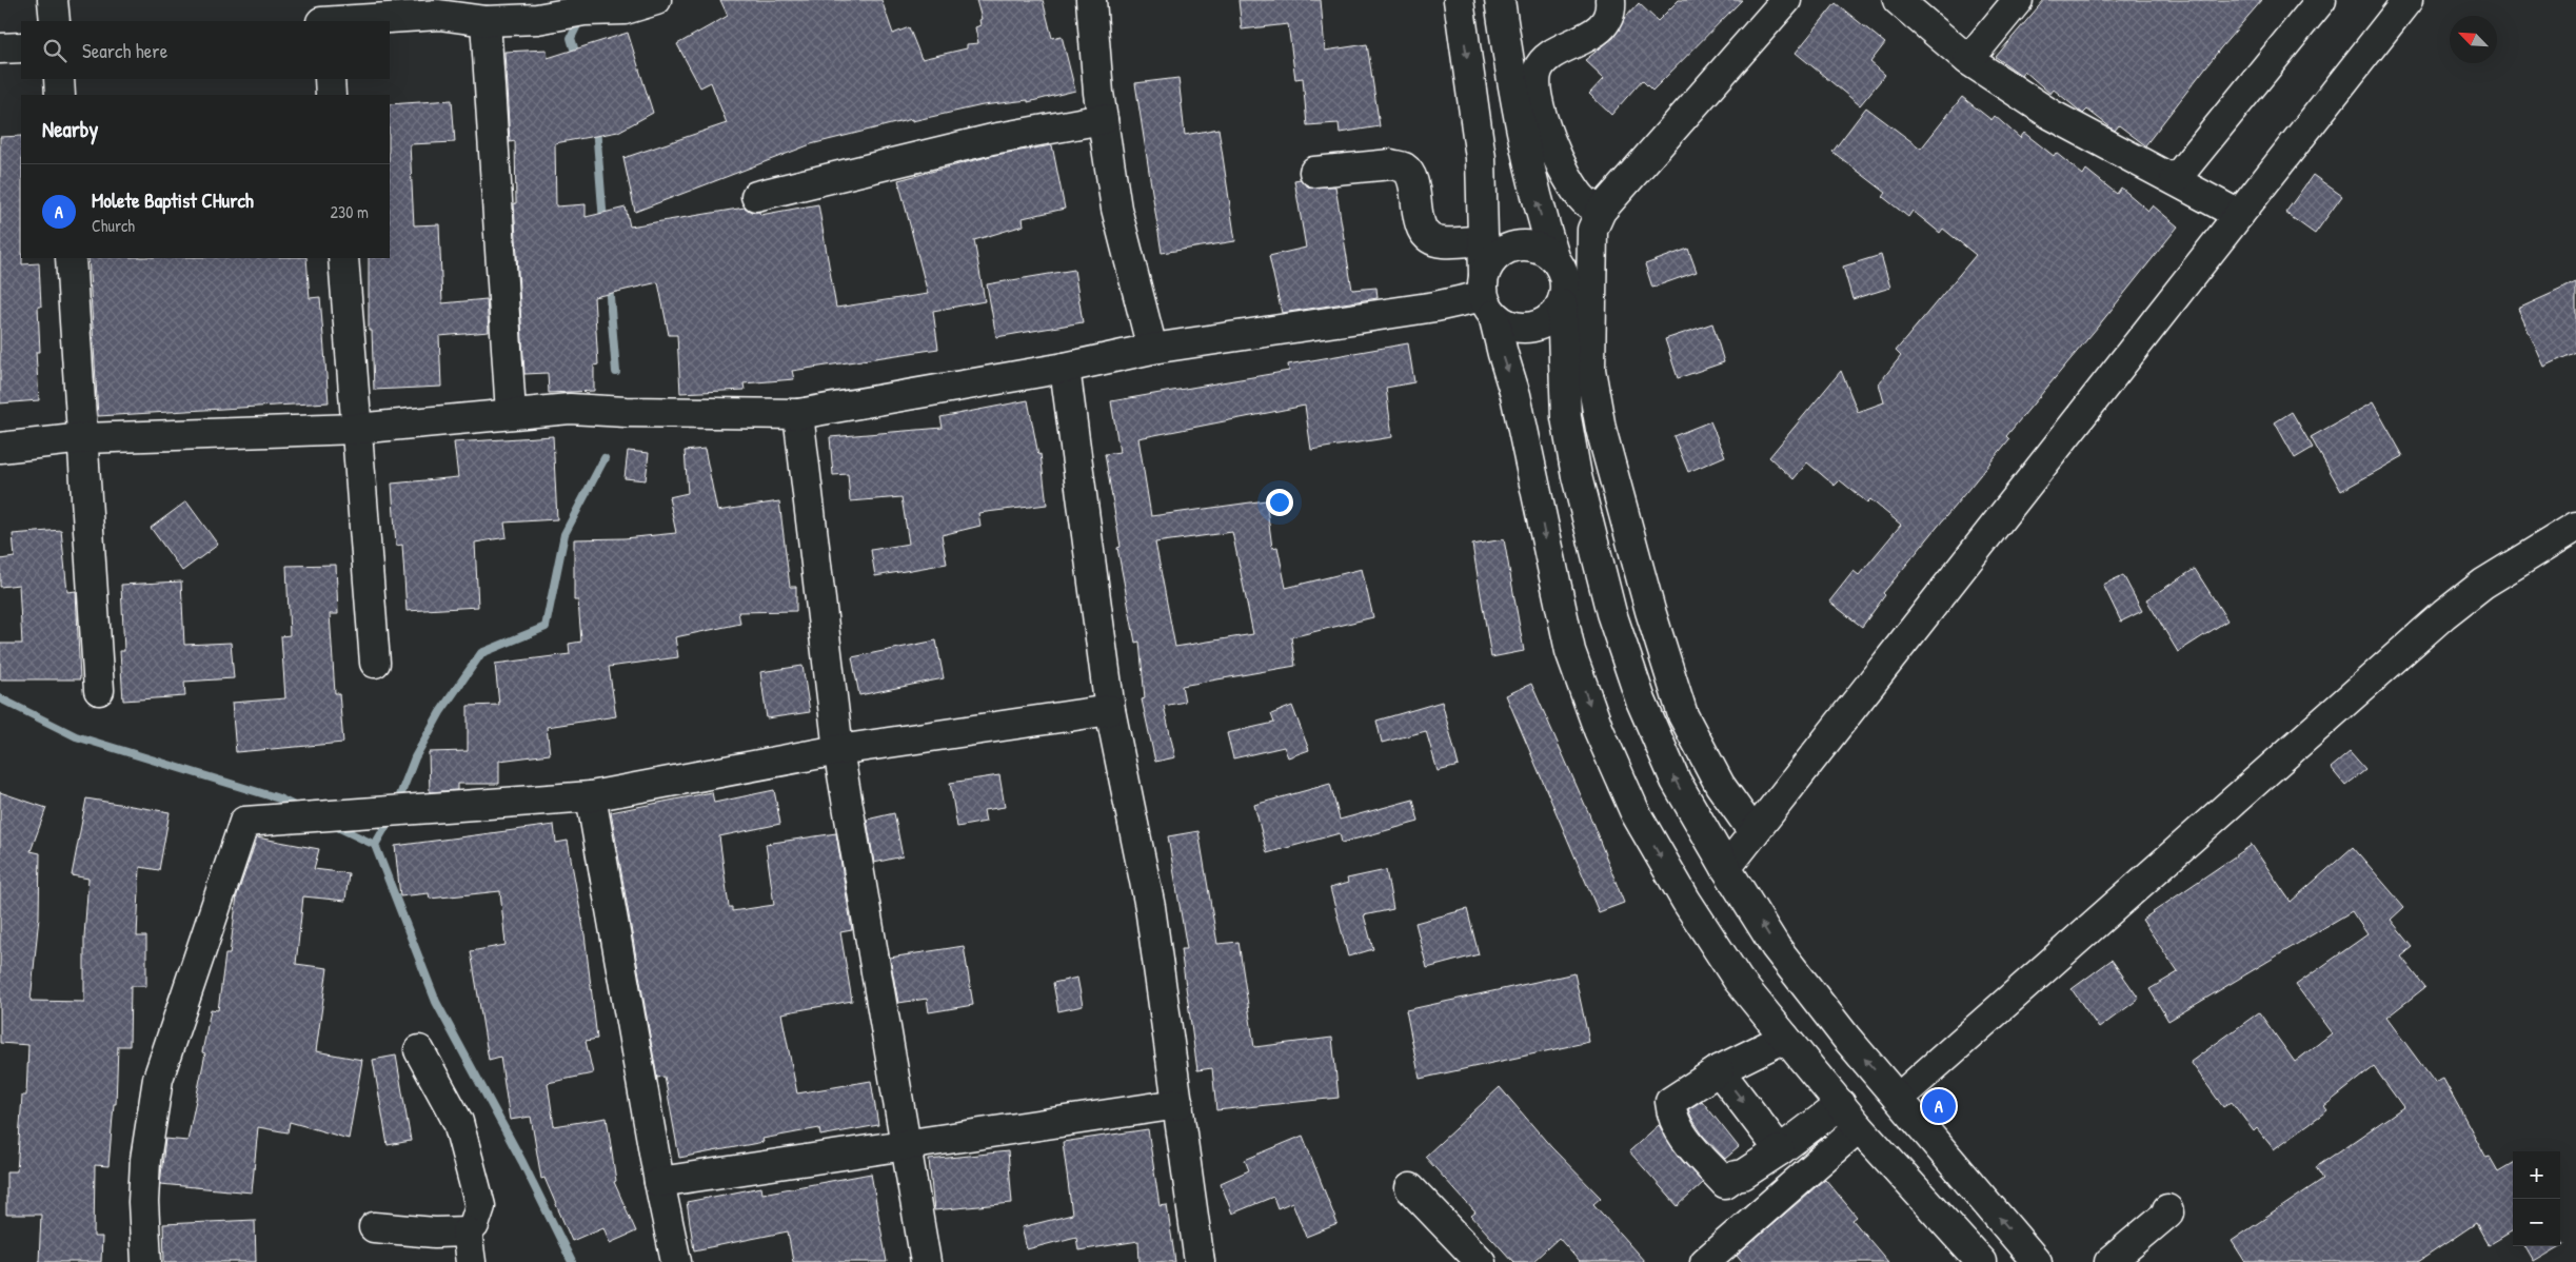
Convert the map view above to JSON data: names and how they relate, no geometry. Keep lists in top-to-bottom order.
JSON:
{
  "north": "top left",
  "page": {
    "search": "Search here",
    "heading": "Nearby",
    "list": [
      {
        "mark": "A",
        "name": "Molete Baptist CHurch",
        "note": "Church",
        "value": "230 m"
      }
    ],
    "pins": "A",
    "map_buttons": ["+", "−"]
  }
}
